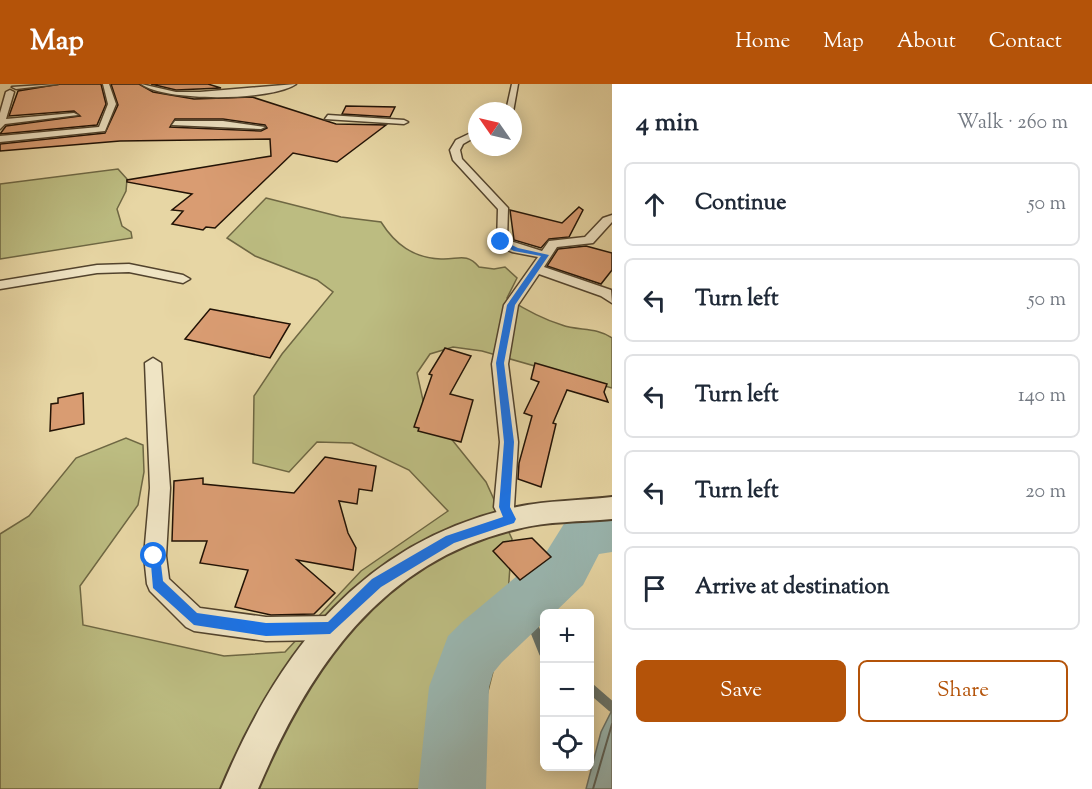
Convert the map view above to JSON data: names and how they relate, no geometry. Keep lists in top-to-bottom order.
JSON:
{
  "north": "top left",
  "page": {
    "header": "Map",
    "nav": [
      "Home",
      "Map",
      "About",
      "Contact"
    ],
    "heading": ["4 min", "Walk · 260 m"],
    "list": [
      ["Continue", "50 m"],
      ["Turn left", "50 m"],
      ["Turn left", "140 m"],
      ["Turn left", "20 m"],
      "Arrive at destination"
    ],
    "map_buttons": ["+", "−"],
    "buttons": ["Save", "Share"]
  }
}
